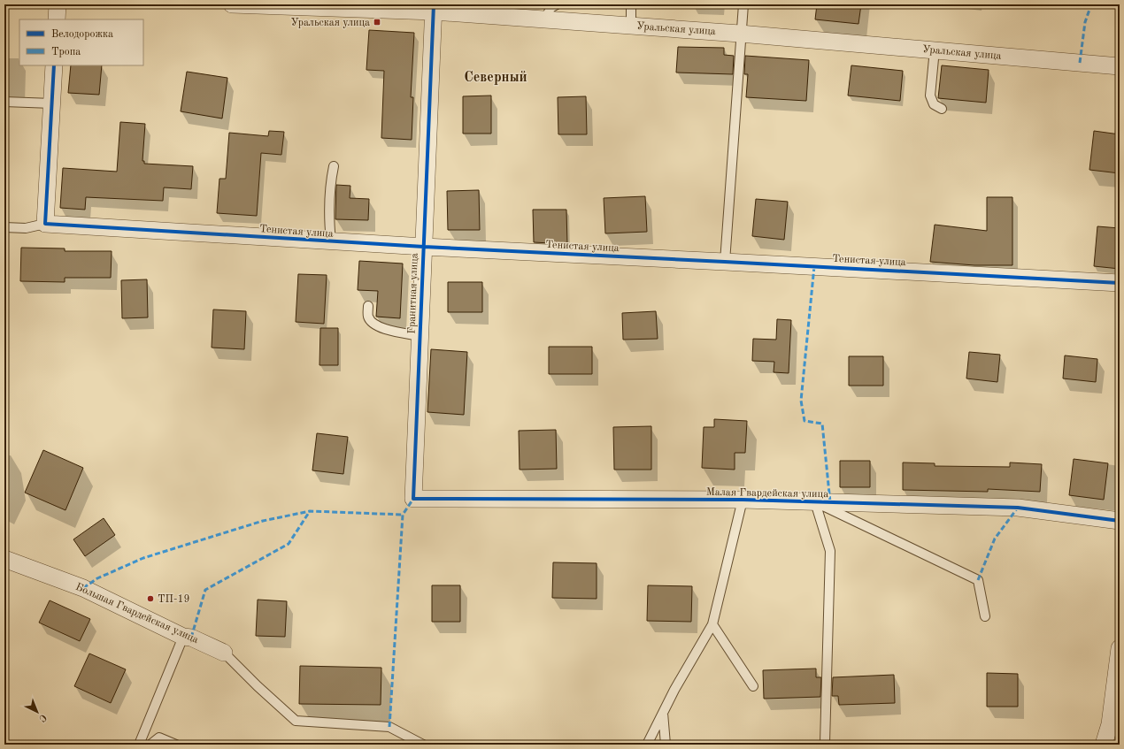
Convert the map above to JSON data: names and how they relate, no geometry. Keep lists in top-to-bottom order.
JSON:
{
  "streets": {
    "street": [
      "Уральская улица",
      "Тенистая улица",
      "Гранитная улица",
      "Малая Гвардейская улица",
      "Большая Гвардейская улица"
    ]
  },
  "crossings": [
    ["Уральская улица", "Гранитная улица"],
    ["Тенистая улица", "Гранитная улица"],
    ["Гранитная улица", "Малая Гвардейская улица"]
  ],
  "districts": ["Северный"],
  "places": {
    "transit": ["Уральская улица"],
    "other": ["ТП-19"]
  },
  "legend": ["Велодорожка", "Тропа"],
  "north": "bottom right"
}
